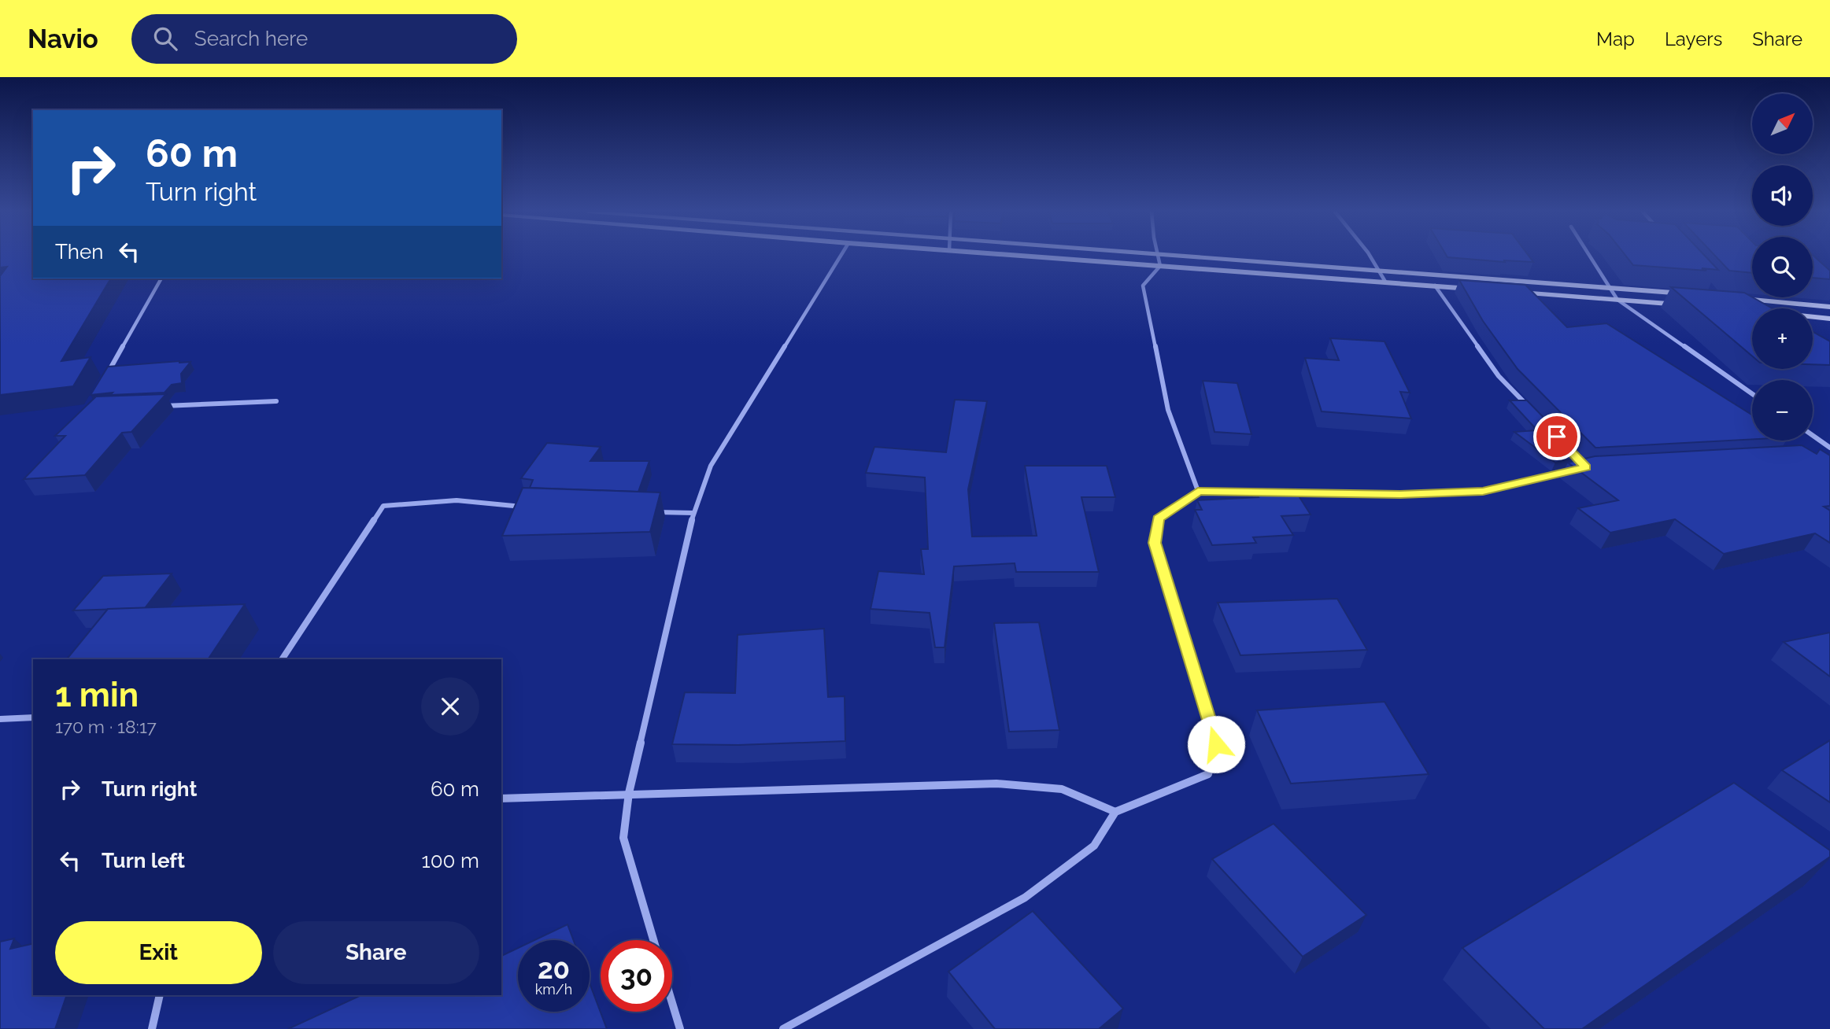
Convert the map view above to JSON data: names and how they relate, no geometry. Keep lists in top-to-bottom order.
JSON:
{
  "north": "top right",
  "page": {
    "header": "Navio",
    "search": "Search here",
    "nav": ["Map", "Layers", "Share"],
    "map_buttons": ["+", "−"],
    "turn": ["60 m", "Turn right"],
    "then": "Then",
    "heading": ["1 min", "170 m · 18:17"],
    "list": [
      {
        "name": "Turn right",
        "value": "60 m"
      },
      {
        "name": "Turn left",
        "value": "100 m"
      }
    ],
    "buttons": ["Exit", "Share"],
    "speed": "20 km/h",
    "limit": "30"
  }
}
